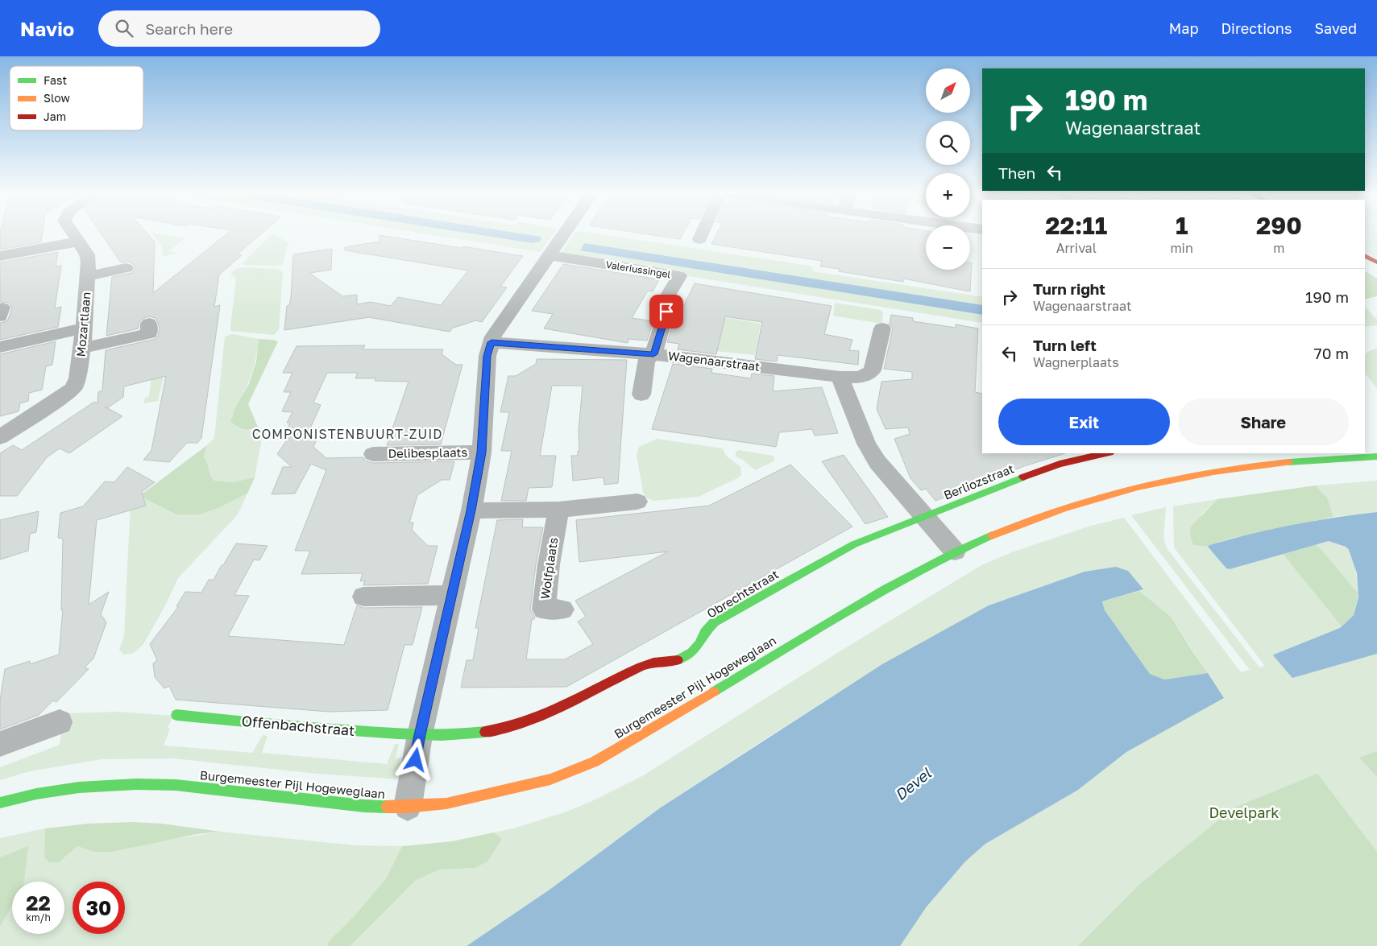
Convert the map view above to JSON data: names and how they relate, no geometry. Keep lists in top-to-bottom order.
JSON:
{
  "streets": {
    "main road": [
      "Berliozstraat",
      "Obrechtstraat",
      "Burgemeester Pijl Hogeweglaan",
      "Offenbachstraat"
    ],
    "street": [
      "Valeriussingel",
      "Mozartlaan",
      "Wagenaarstraat",
      "Delibesplaats",
      "Wolfplaats"
    ]
  },
  "crossings": [
    ["Valeriussingel", "Wagenaarstraat"],
    ["Berliozstraat", "Obrechtstraat"],
    ["Obrechtstraat", "Offenbachstraat"]
  ],
  "districts": ["COMPONISTENBUURT-ZUID"],
  "water": ["Devel"],
  "parks": ["Develpark"],
  "legend": ["Fast", "Slow", "Jam"],
  "north": "top right",
  "page": {
    "header": "Navio",
    "search": "Search here",
    "nav": ["Map", "Directions", "Saved"],
    "map_buttons": ["+", "−"],
    "turn": ["190 m", "Wagenaarstraat"],
    "then": "Then",
    "eta": [
      "22:11",
      "Arrival",
      "1",
      "min",
      "290",
      "m"
    ],
    "list": [
      {
        "name": "Turn right",
        "note": "Wagenaarstraat",
        "value": "190 m"
      },
      {
        "name": "Turn left",
        "note": "Wagnerplaats",
        "value": "70 m"
      }
    ],
    "buttons": ["Exit", "Share"],
    "speed": "22 km/h",
    "limit": "30"
  }
}
